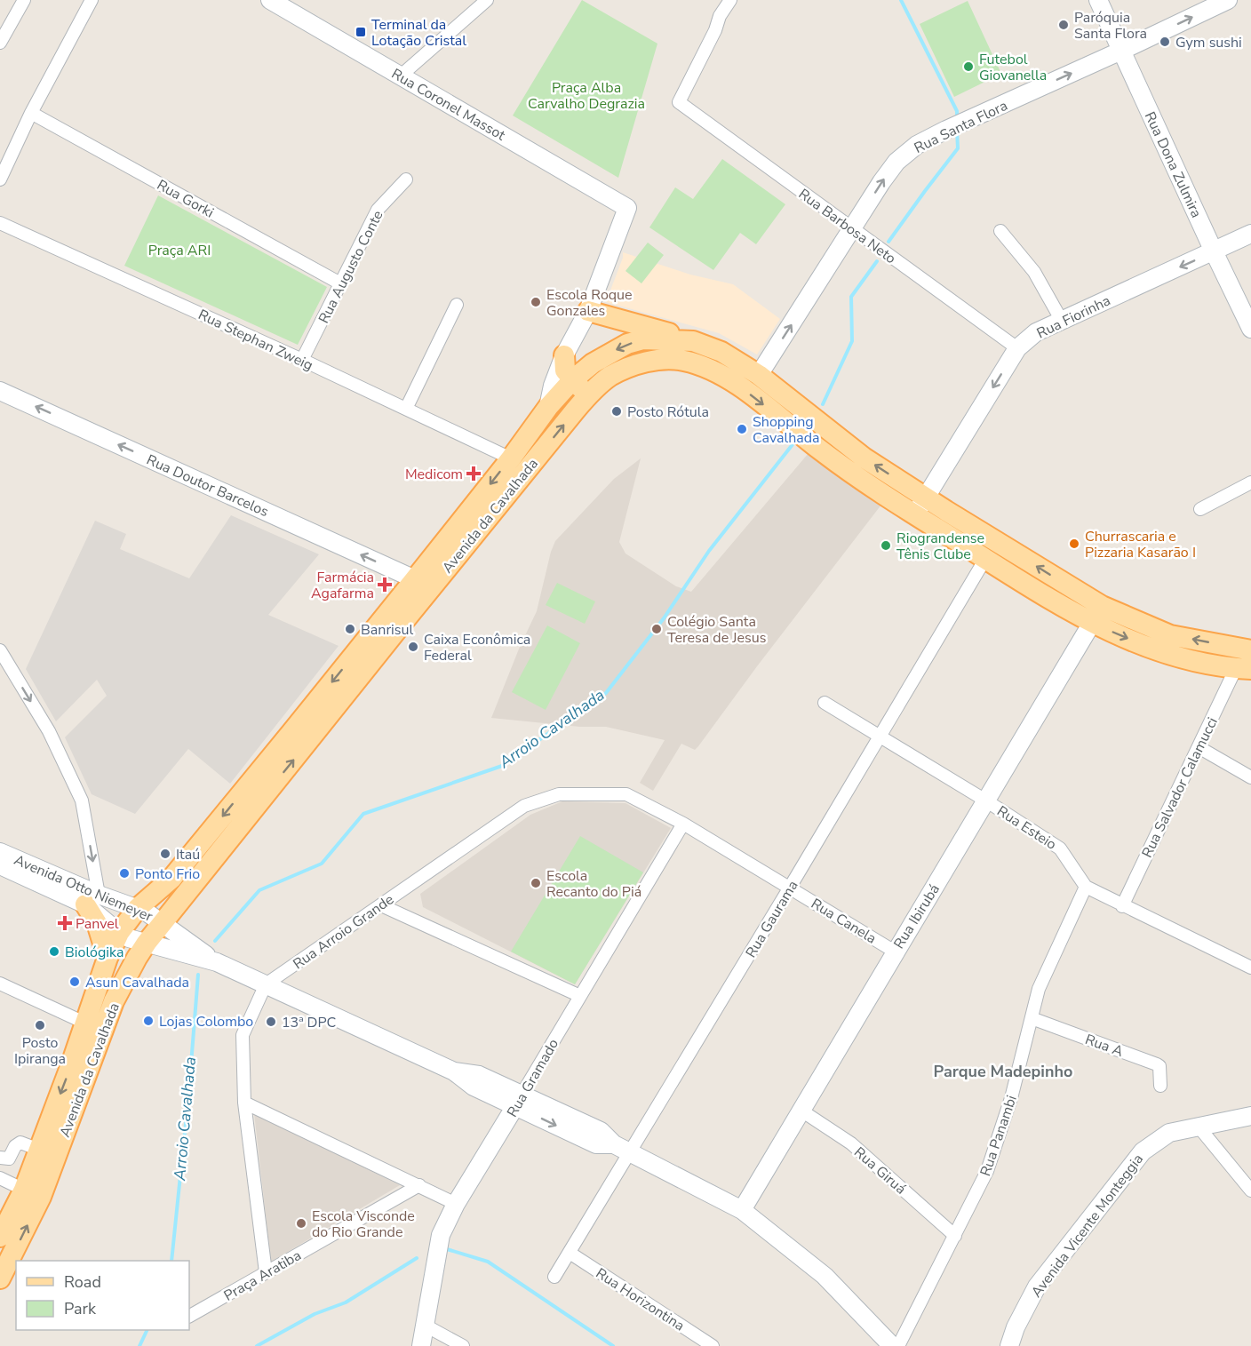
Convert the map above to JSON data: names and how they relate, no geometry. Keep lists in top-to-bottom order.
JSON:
{
  "streets": {
    "main road": ["Avenida da Cavalhada"],
    "street": [
      "Rua Coronel Massot",
      "Rua Santa Flora",
      "Rua Dona Zulmira",
      "Rua Gorki",
      "Rua Barbosa Neto",
      "Rua Augusto Conte",
      "Rua Fiorinha",
      "Rua Stephan Zweig",
      "Rua Doutor Barcelos",
      "Rua Salvador Calamucci",
      "Rua Esteio",
      "Avenida Otto Niemeyer",
      "Rua Ibirubá",
      "Rua Gaurama",
      "Rua Canela",
      "Rua Arroio Grande",
      "Rua A",
      "Rua Gramado",
      "Rua Panambi",
      "Rua Giruá",
      "Avenida Vicente Monteggia",
      "Praça Aratiba",
      "Rua Horizontina"
    ]
  },
  "crossings": [
    ["Rua Santa Flora", "Rua Dona Zulmira"],
    ["Rua Santa Flora", "Rua Barbosa Neto"],
    ["Rua Santa Flora", "Avenida da Cavalhada"],
    ["Rua Dona Zulmira", "Rua Fiorinha"],
    ["Rua Gorki", "Rua Augusto Conte"],
    ["Rua Barbosa Neto", "Rua Fiorinha"],
    ["Rua Augusto Conte", "Rua Stephan Zweig"],
    ["Rua Fiorinha", "Avenida da Cavalhada"],
    ["Rua Stephan Zweig", "Avenida da Cavalhada"],
    ["Rua Doutor Barcelos", "Avenida da Cavalhada"],
    ["Avenida da Cavalhada", "Rua Salvador Calamucci"],
    ["Avenida da Cavalhada", "Avenida Otto Niemeyer"],
    ["Avenida da Cavalhada", "Rua Ibirubá"],
    ["Avenida da Cavalhada", "Rua Gaurama"],
    ["Rua Salvador Calamucci", "Rua Esteio"],
    ["Rua Esteio", "Rua Ibirubá"],
    ["Rua Esteio", "Rua Gaurama"],
    ["Rua Esteio", "Rua Panambi"],
    ["Avenida Otto Niemeyer", "Rua Ibirubá"],
    ["Avenida Otto Niemeyer", "Rua Gaurama"],
    ["Avenida Otto Niemeyer", "Rua Arroio Grande"],
    ["Avenida Otto Niemeyer", "Rua Gramado"],
    ["Rua Ibirubá", "Rua Canela"],
    ["Rua Ibirubá", "Rua Giruá"],
    ["Rua Gaurama", "Rua Canela"],
    ["Rua Gaurama", "Rua Horizontina"],
    ["Rua Canela", "Rua Arroio Grande"],
    ["Rua Canela", "Rua Gramado"],
    ["Rua Arroio Grande", "Rua Gramado"],
    ["Rua A", "Rua Panambi"],
    ["Rua Panambi", "Rua Giruá"]
  ],
  "one_way": ["Rua Santa Flora", "Rua Fiorinha", "Rua Doutor Barcelos"],
  "districts": ["Parque Madepinho"],
  "water": ["Arroio Cavalhada"],
  "parks": ["Praça Alba Carvalho Degrazia", "Praça ARI"],
  "places": {
    "other": [
      "Paróquia Santa Flora",
      "Gym sushi",
      "Futebol Giovanella",
      "Escola Roque Gonzales",
      "Posto Rótula",
      "Shopping Cavalhada",
      "Churrascaria e Pizzaria Kasarão I",
      "Riograndense Tênis Clube",
      "Banrisul",
      "Colégio Santa Teresa de Jesus",
      "Caixa Econômica Federal",
      "Itaú",
      "Ponto Frio",
      "Escola Recanto do Piá",
      "Biológika",
      "Asun Cavalhada",
      "Lojas Colombo",
      "13ª DPC",
      "Posto Ipiranga",
      "Escola Visconde do Rio Grande"
    ],
    "transit": ["Terminal da Lotação Cristal"],
    "health": ["Medicom", "Farmácia Agafarma", "Panvel"]
  },
  "legend": ["Road", "Park"]
}
